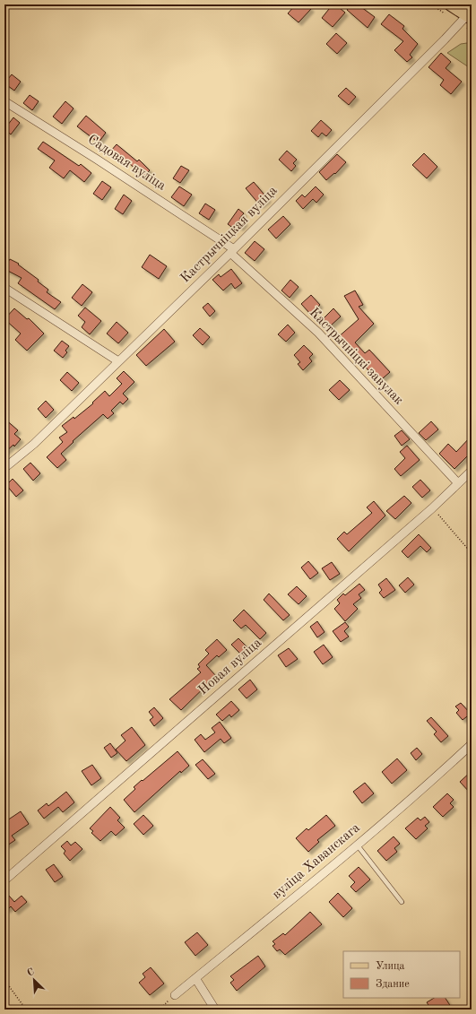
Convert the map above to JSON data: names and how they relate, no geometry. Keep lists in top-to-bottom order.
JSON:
{
  "streets": {
    "street": [
      "Садовая вуліца",
      "Кастрычніцкая вуліца",
      "Кастрычніцкі завулак",
      "Новая вуліца",
      "вуліца Хаванскага"
    ]
  },
  "crossings": [
    ["Садовая вуліца", "Кастрычніцкая вуліца"],
    ["Садовая вуліца", "Кастрычніцкі завулак"],
    ["Кастрычніцкая вуліца", "Кастрычніцкі завулак"],
    ["Кастрычніцкі завулак", "Новая вуліца"]
  ],
  "legend": ["Улица", "Здание"],
  "north": "top left"
}
